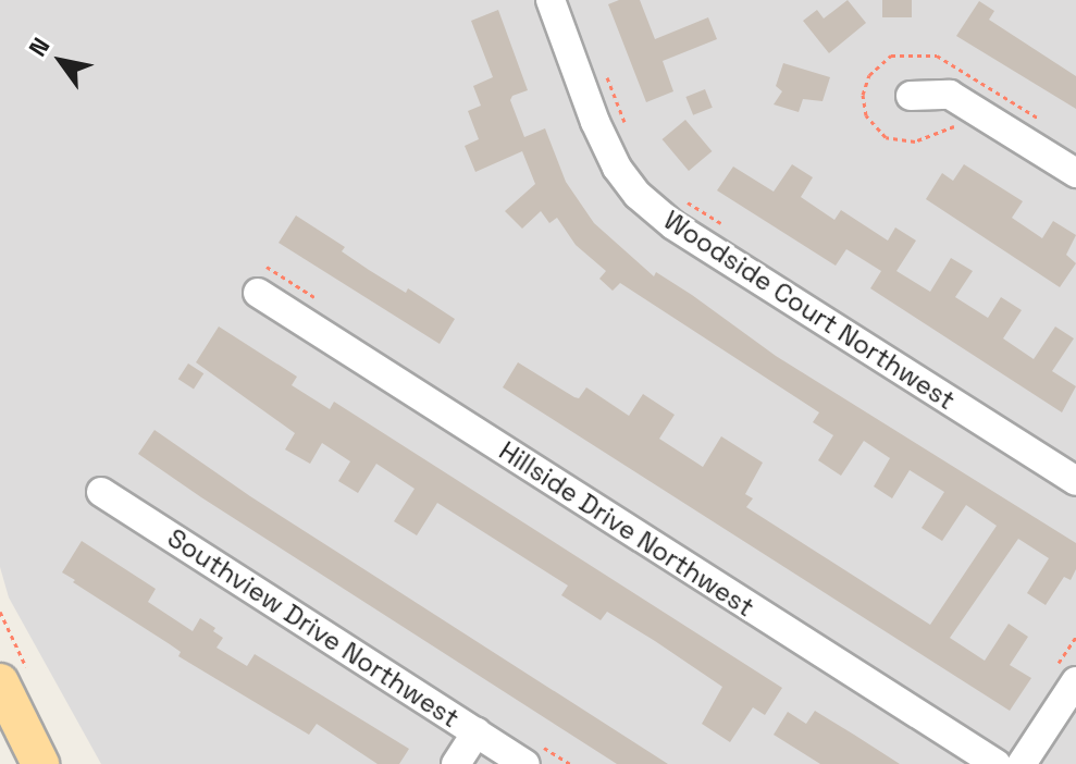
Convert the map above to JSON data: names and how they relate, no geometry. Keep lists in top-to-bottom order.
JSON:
{
  "streets": {
    "street": ["Woodside Court Northwest", "Hillside Drive Northwest", "Southview Drive Northwest"]
  },
  "north": "top left"
}
